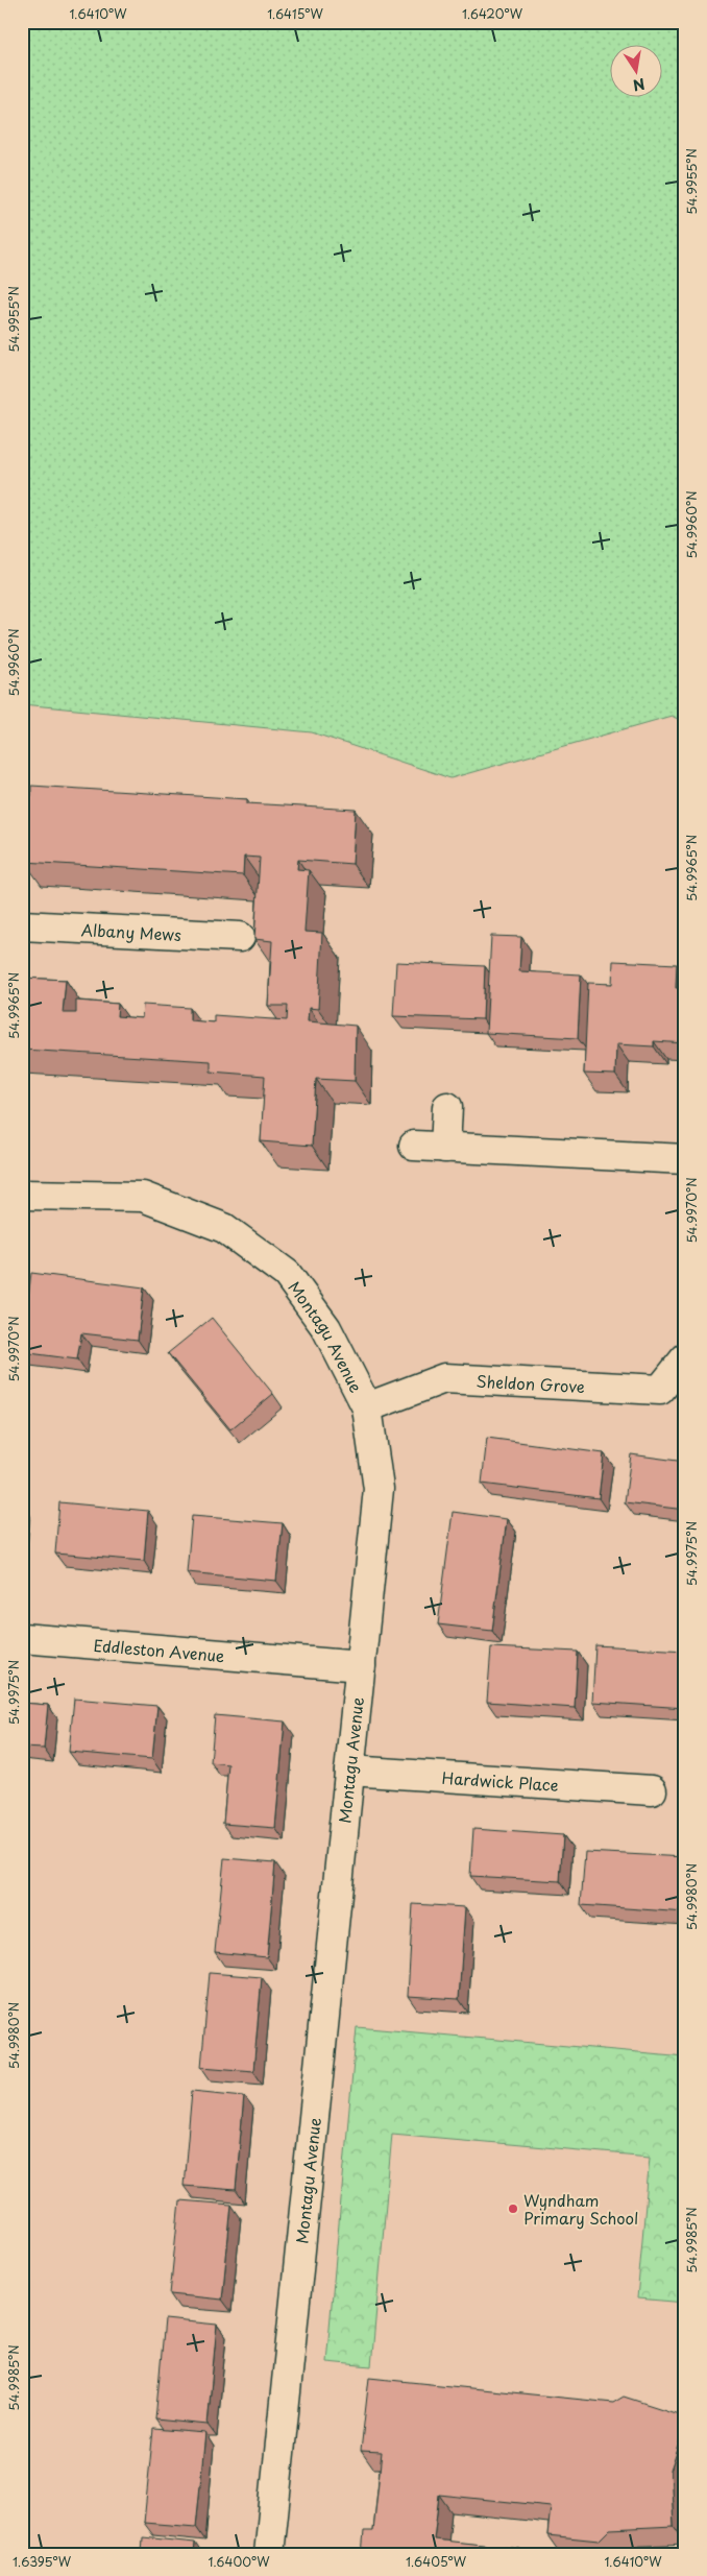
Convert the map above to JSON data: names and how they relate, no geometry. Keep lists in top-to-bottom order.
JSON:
{
  "streets": {
    "street": [
      "Albany Mews",
      "Montagu Avenue",
      "Sheldon Grove",
      "Eddleston Avenue",
      "Hardwick Place"
    ]
  },
  "crossings": [
    ["Montagu Avenue", "Sheldon Grove"],
    ["Montagu Avenue", "Eddleston Avenue"],
    ["Montagu Avenue", "Hardwick Place"]
  ],
  "places": ["Wyndham Primary School"],
  "north": "bottom",
  "coordinates": [
    "1.6410°W",
    "1.6415°W",
    "1.6420°W",
    "54.9955°N",
    "54.9960°N",
    "54.9965°N",
    "54.9970°N",
    "54.9975°N",
    "54.9980°N",
    "54.9985°N",
    "1.6395°W",
    "1.6400°W",
    "1.6405°W"
  ]
}
